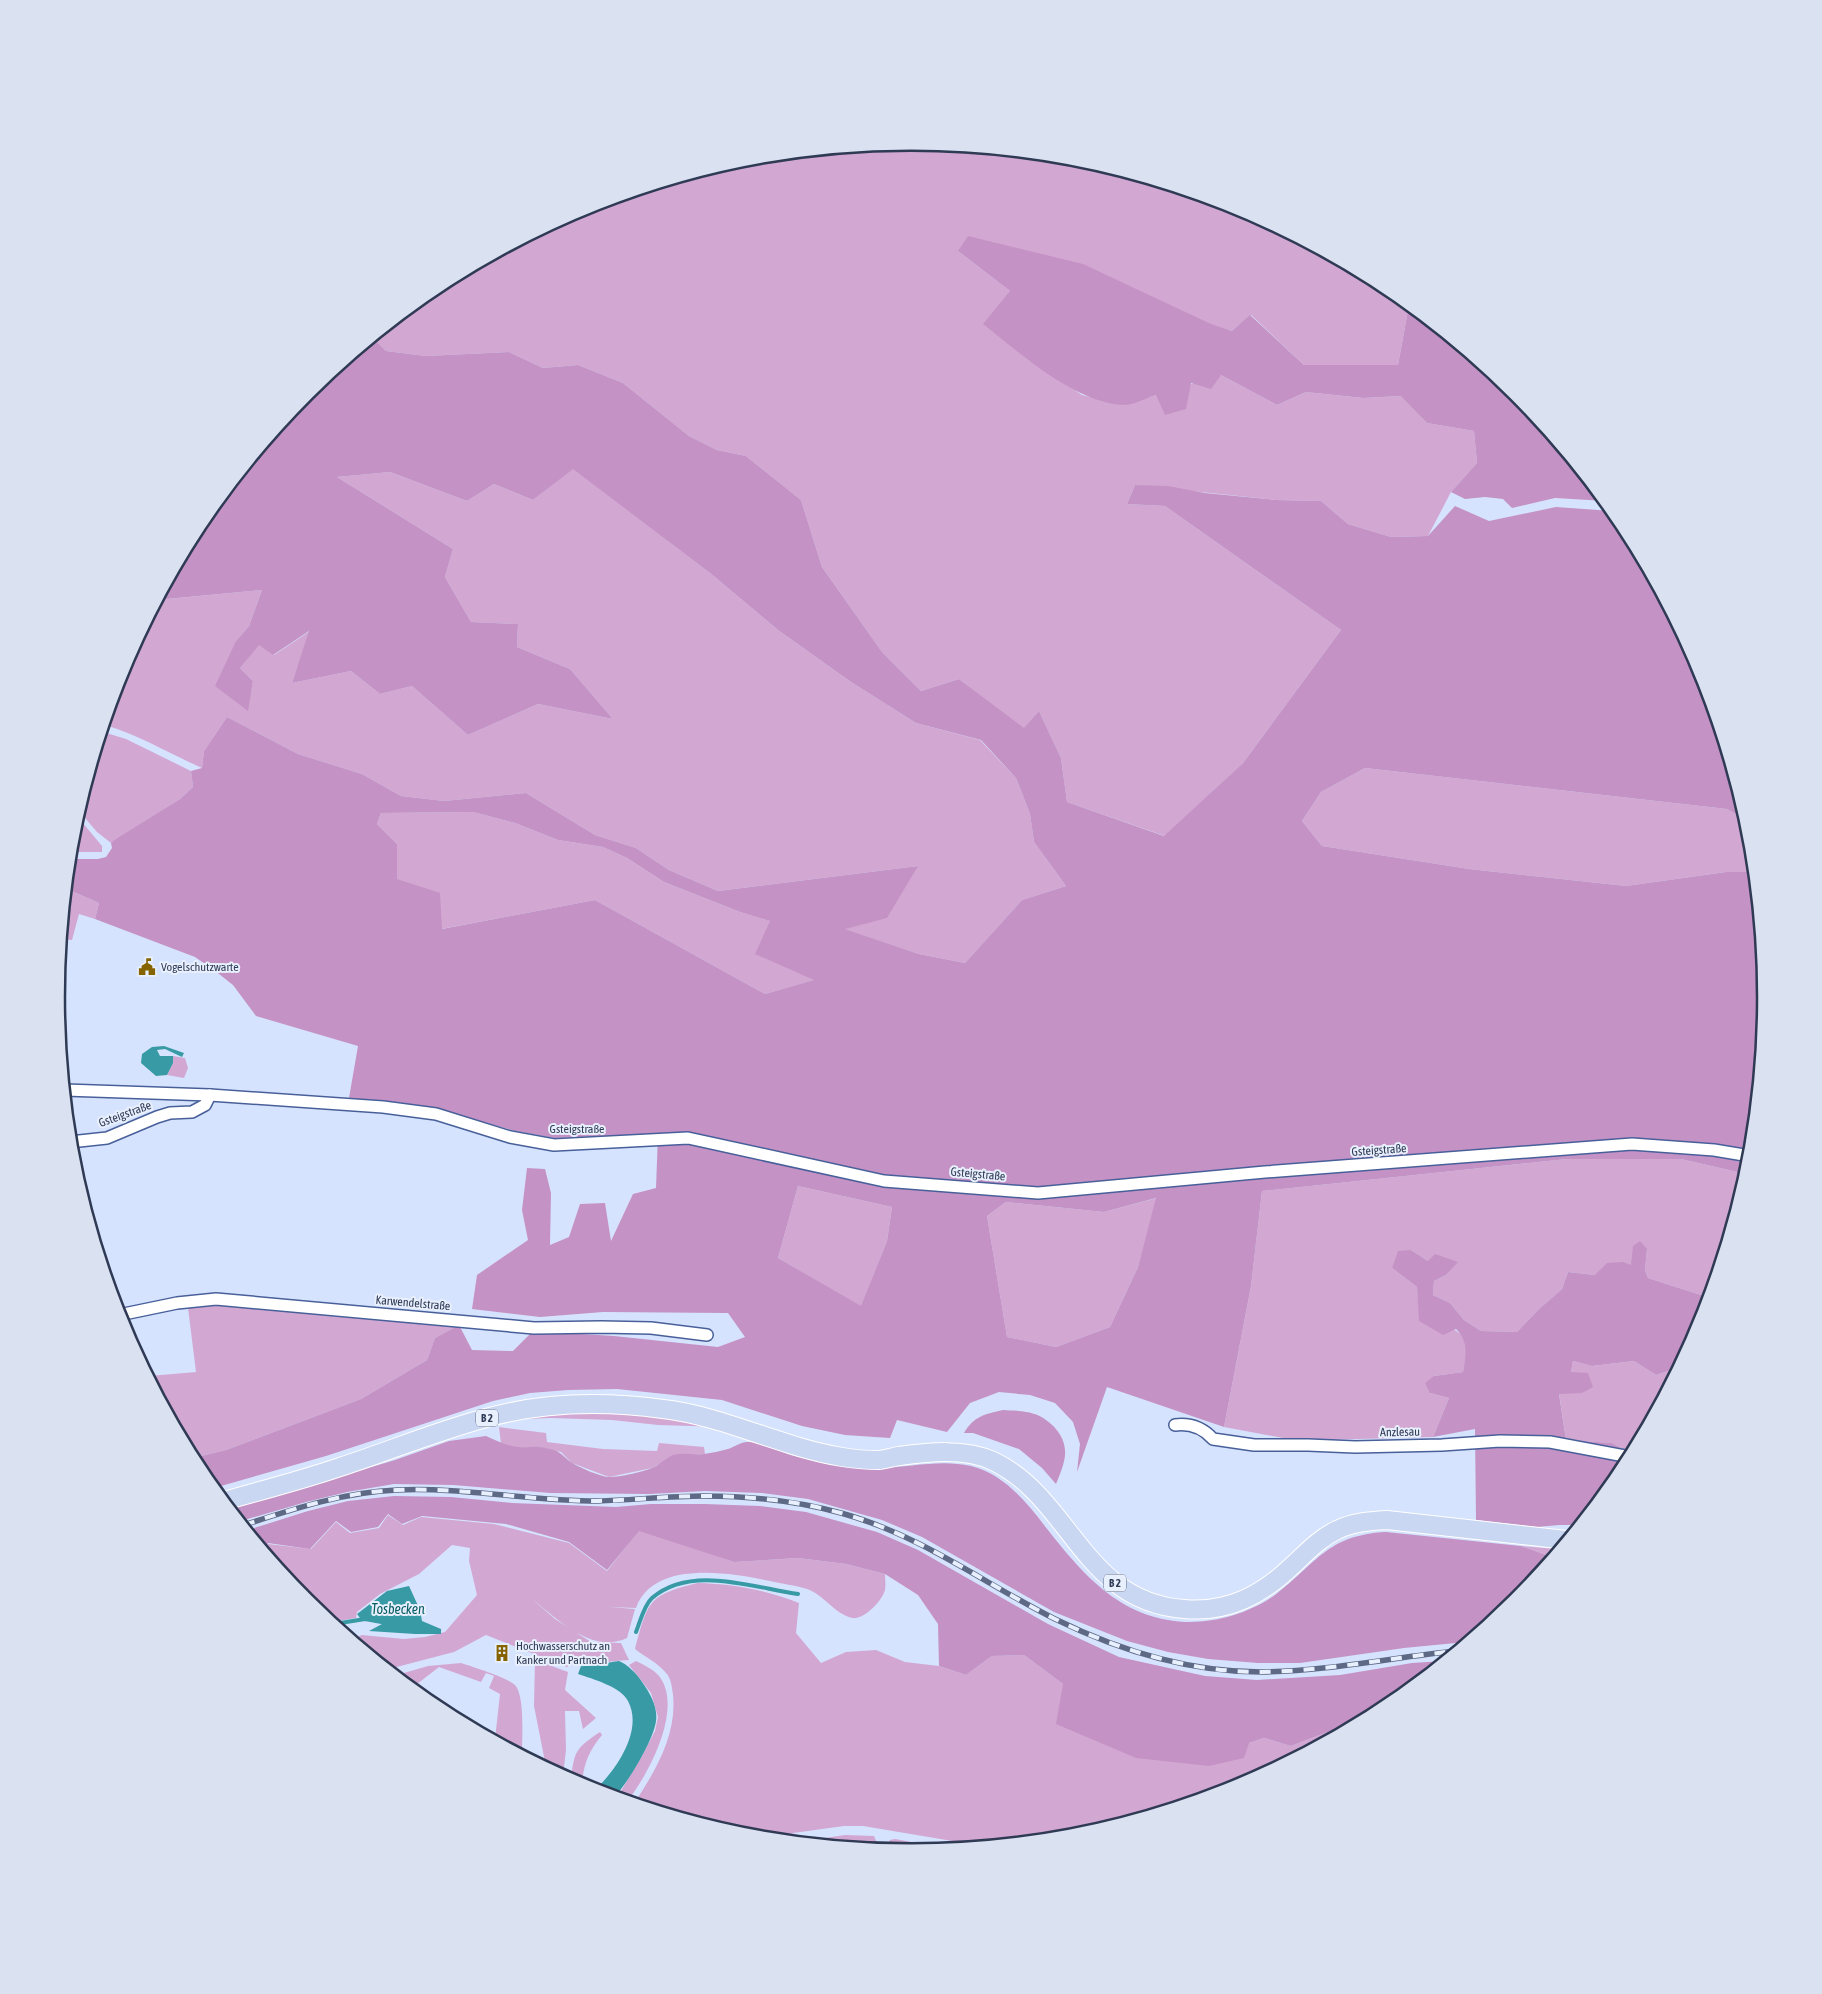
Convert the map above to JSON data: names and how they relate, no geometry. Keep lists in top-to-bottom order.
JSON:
{
  "streets": {
    "main road": ["B 2"],
    "street": ["Gsteigstraße", "Karwendelstraße", "Anzlesau"]
  },
  "water": ["Tosbecken"],
  "places": {
    "public building": ["Vogelschutzwarte"],
    "building": ["Hochwasserschutz an Kanker und Partnach"]
  }
}
